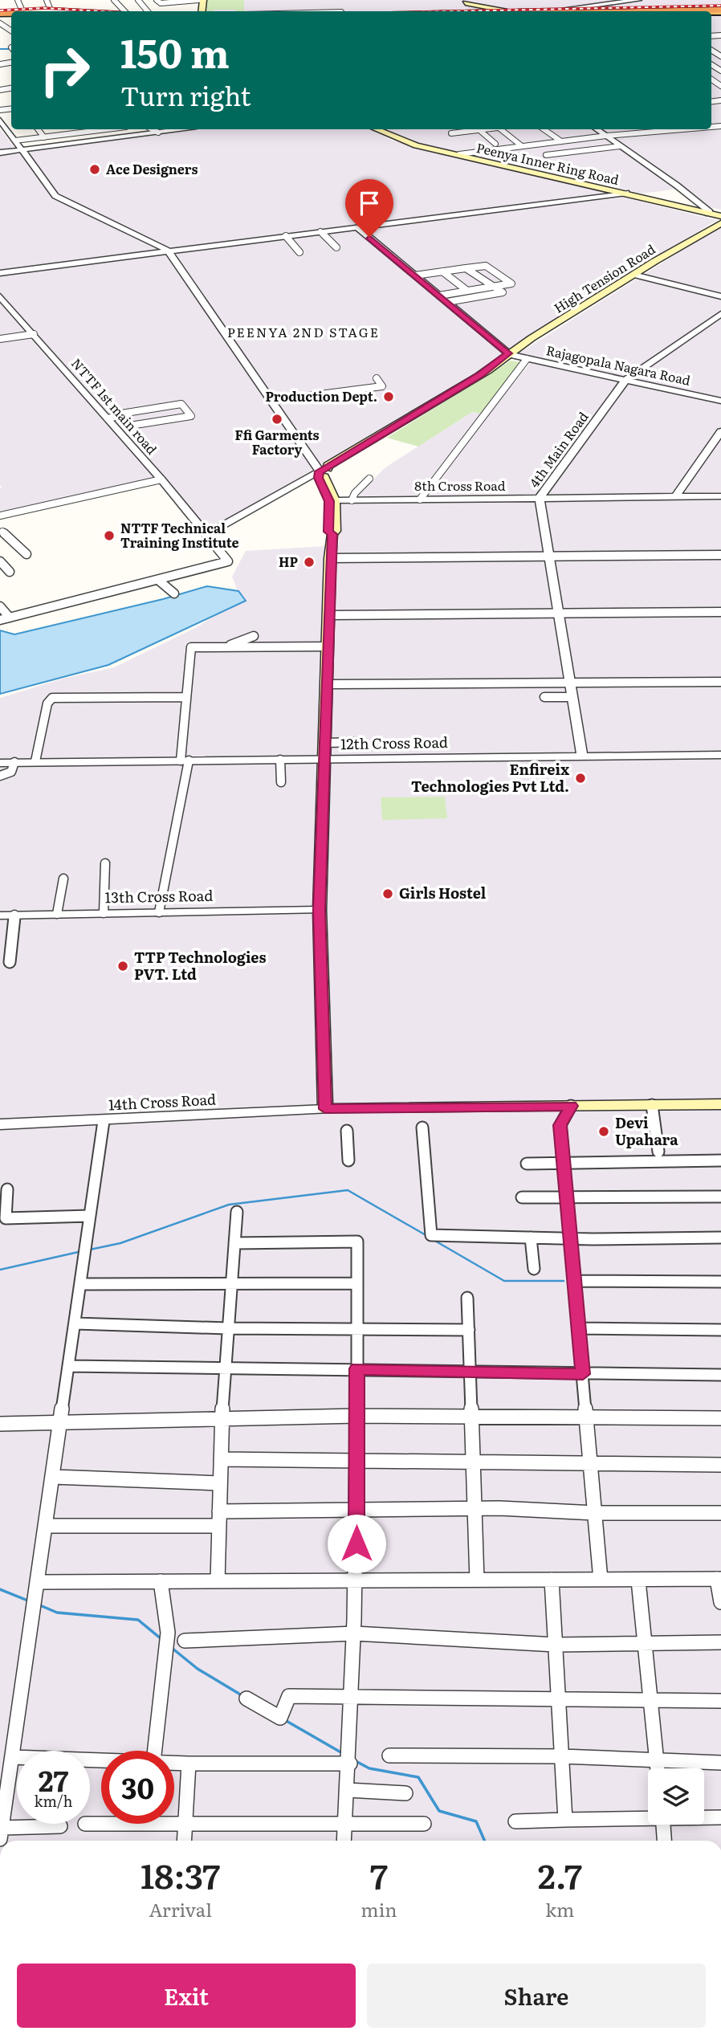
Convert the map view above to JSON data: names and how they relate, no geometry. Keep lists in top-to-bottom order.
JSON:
{
  "streets": {
    "main road": ["Peenya Inner Ring Road", "High Tension Road"],
    "street": [
      "Rajagopala Nagara Road",
      "NTTF 1st main road",
      "4th Main Road",
      "8th Cross Road",
      "12th Cross Road",
      "13th Cross Road",
      "14th Cross Road"
    ]
  },
  "crossings": [
    ["Peenya Inner Ring Road", "High Tension Road"],
    ["High Tension Road", "Rajagopala Nagara Road"],
    ["Rajagopala Nagara Road", "4th Main Road"],
    ["4th Main Road", "8th Cross Road"],
    ["4th Main Road", "12th Cross Road"]
  ],
  "districts": ["PEENYA 2ND STAGE"],
  "places": [
    "Ace Designers",
    "Production Dept.",
    "Ffi Garments Factory",
    "NTTF Technical Training Institute",
    "HP",
    "Enfireix Technologies Pvt Ltd.",
    "Girls Hostel",
    "TTP Technologies PVT. Ltd",
    "Devi Upahara"
  ],
  "page": {
    "turn": ["150 m", "Turn right"],
    "speed": "27 km/h",
    "limit": "30",
    "eta": [
      "18:37",
      "Arrival",
      "7",
      "min",
      "2.7",
      "km"
    ],
    "buttons": ["Exit", "Share"]
  }
}
